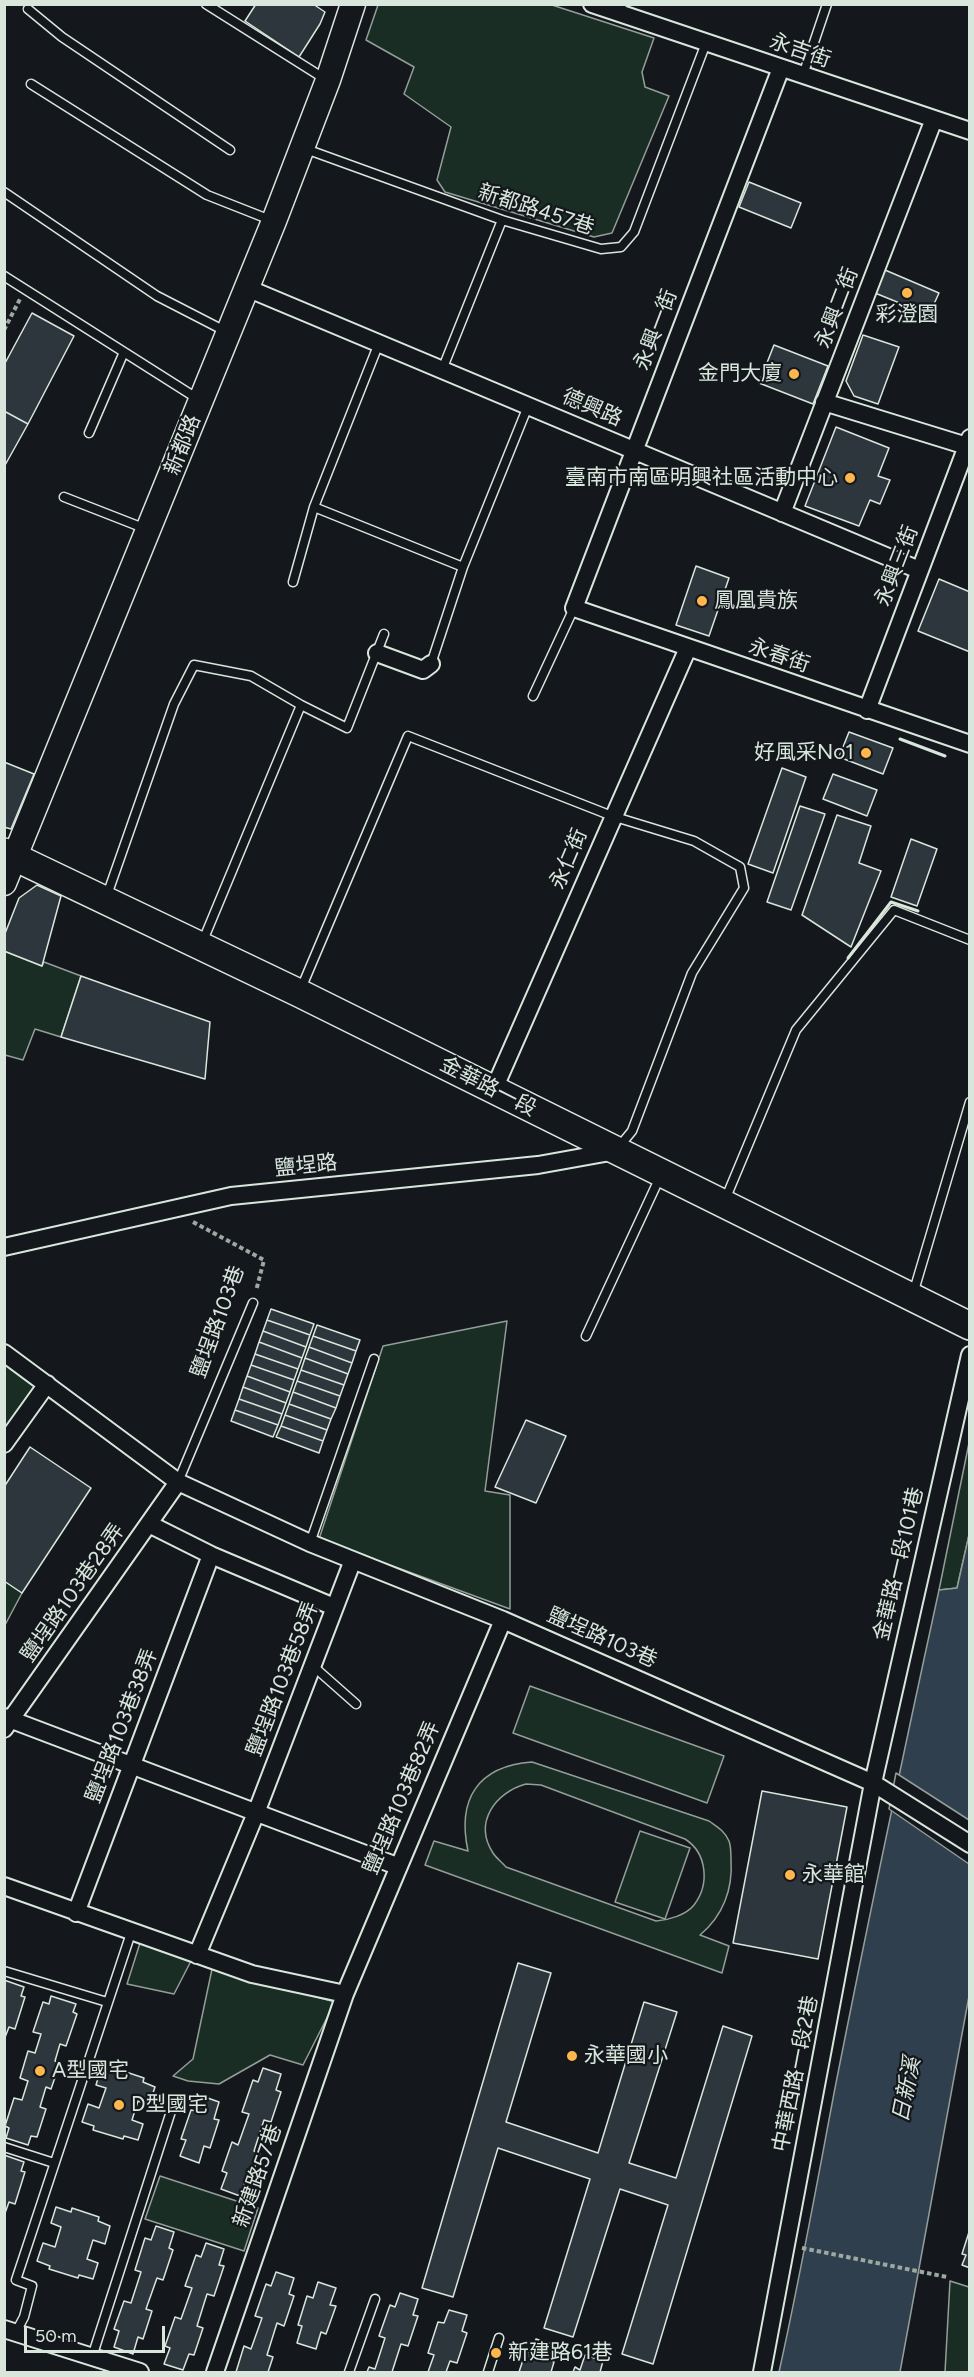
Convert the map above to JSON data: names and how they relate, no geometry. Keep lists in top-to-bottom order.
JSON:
{
  "streets": {
    "main road": ["金華路一段"],
    "street": [
      "永吉街",
      "永興二街",
      "永興一街",
      "德興路",
      "新都路",
      "永興三街",
      "永春街",
      "永仁街",
      "鹽埕路",
      "鹽埕路103巷",
      "金華路一段101巷",
      "鹽埕路103巷28弄",
      "鹽埕路103巷58弄",
      "鹽埕路103巷38弄",
      "鹽埕路103巷82弄",
      "中華西路一段2巷",
      "新建路57巷"
    ],
    "lane": ["新都路457巷"]
  },
  "crossings": [
    ["永吉街", "新都路457巷"],
    ["永吉街", "永興二街"],
    ["永吉街", "永興一街"],
    ["新都路457巷", "新都路"],
    ["永興二街", "德興路"],
    ["永興一街", "德興路"],
    ["永興一街", "永春街"],
    ["德興路", "新都路"],
    ["德興路", "永興三街"],
    ["新都路", "金華路一段"],
    ["永興三街", "永春街"],
    ["永春街", "永仁街"],
    ["永仁街", "金華路一段"],
    ["金華路一段", "鹽埕路"],
    ["鹽埕路103巷", "金華路一段101巷"],
    ["鹽埕路103巷", "鹽埕路103巷28弄"],
    ["鹽埕路103巷", "鹽埕路103巷58弄"],
    ["鹽埕路103巷", "鹽埕路103巷82弄"],
    ["鹽埕路103巷", "中華西路一段2巷"],
    ["金華路一段101巷", "中華西路一段2巷"],
    ["鹽埕路103巷82弄", "新建路57巷"]
  ],
  "water": ["日新溪"],
  "places": [
    "彩澄園",
    "金門大廈",
    "臺南市南區明興社區活動中心",
    "鳳凰貴族",
    "好風采No1",
    "永華館",
    "永華國小",
    "A型國宅",
    "D型國宅",
    "新建路61巷"
  ],
  "scale_bar": "50 m"
}
